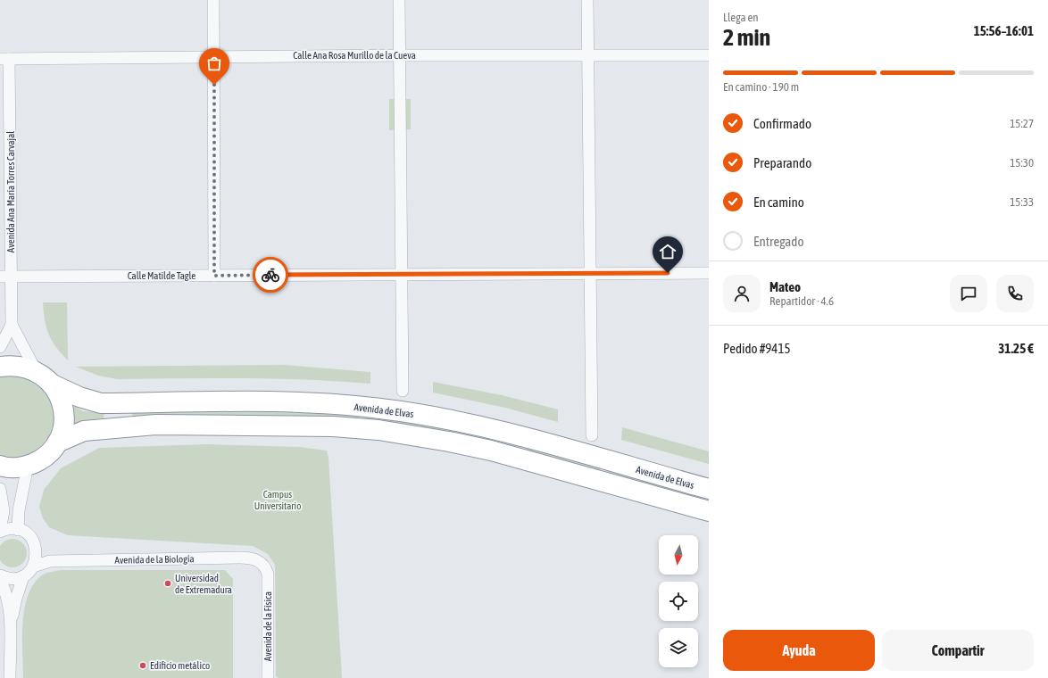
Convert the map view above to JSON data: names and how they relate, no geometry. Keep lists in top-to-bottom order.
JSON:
{
  "streets": {
    "highway": ["Avenida de Elvas"],
    "street": [
      "Calle Ana Rosa Murillo de la Cueva",
      "Avenida Ana María Torres Carvajal",
      "Calle Matilde Tagle",
      "Avenida de la Biología",
      "Avenida de la Física"
    ]
  },
  "crossings": [
    ["Calle Ana Rosa Murillo de la Cueva", "Avenida Ana María Torres Carvajal"],
    ["Avenida Ana María Torres Carvajal", "Calle Matilde Tagle"],
    ["Avenida de la Biología", "Avenida de la Física"]
  ],
  "parks": ["Campus Universitario"],
  "places": ["Universidad de Extremadura", "Edificio metálico"],
  "north": "bottom",
  "page": {
    "heading": ["2 min", "Llega en", "15:56–16:01"],
    "panel": [
      "Mateo",
      "Repartidor · 4.6",
      "Pedido #9415",
      "31.25 €"
    ],
    "bar": "En camino · 190 m",
    "list": [
      ["Confirmado", "15:27"],
      ["Preparando", "15:30"],
      ["En camino", "15:33"],
      "Entregado"
    ],
    "buttons": ["Ayuda", "Compartir"]
  }
}
